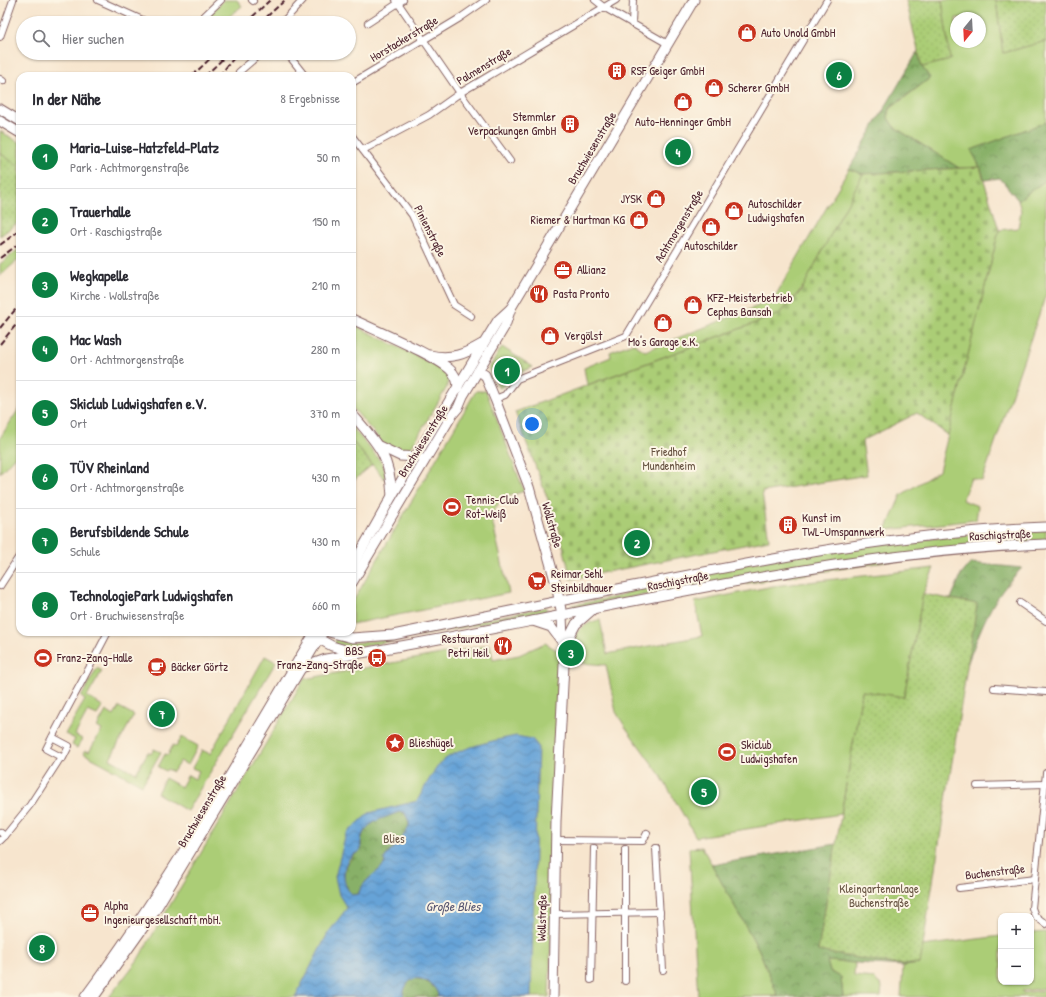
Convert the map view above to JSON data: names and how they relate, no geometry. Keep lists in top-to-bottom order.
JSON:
{
  "streets": {
    "street": [
      "Horstackerstraße",
      "Palmenstraße",
      "Bruchwiesenstraße",
      "Achtmorgenstraße",
      "Pinienstraße",
      "Wollstraße",
      "Raschigstraße",
      "Buchenstraße"
    ]
  },
  "crossings": [
    ["Palmenstraße", "Pinienstraße"],
    ["Bruchwiesenstraße", "Wollstraße"],
    ["Achtmorgenstraße", "Wollstraße"],
    ["Wollstraße", "Raschigstraße"]
  ],
  "water": ["Große Blies"],
  "parks": ["Friedhof Mundenheim", "Blies", "Kleingartenanlage Buchenstraße"],
  "places": {
    "shop": [
      "Auto Unold GmbH",
      "Scherer GmbH",
      "Auto-Henninger GmbH",
      "JYSK",
      "Autoschilder Ludwigshafen",
      "Riemer & Hartman KG",
      "Autoschilder",
      "KFZ-Meisterbetrieb Cephas Bansah",
      "Mo's Garage e.K.",
      "Vergölst"
    ],
    "building": ["RSF Geiger GmbH", "Stemmler Verpackungen GmbH", "Kunst im TWL-Umspannwerk"],
    "office": ["Allianz", "Alpha Ingenieurgesellschaft mbH."],
    "restaurant": ["Pasta Pronto", "Restaurant Petri Heil"],
    "sports": ["Tennis-Club Rot-Weiß", "Franz-Zang-Halle", "Skiclub Ludwigshafen"],
    "supermarket": ["Reimar Sehl Steinbildhauer"],
    "bus stop": ["BBS Franz-Zang-Straße"],
    "cafe": ["Bäcker Görtz"],
    "place": ["Blieshügel"]
  },
  "north": "bottom",
  "page": {
    "search": "Hier suchen",
    "pins": [
      "6",
      "4",
      "1",
      "2",
      "3",
      "7",
      "5",
      "8"
    ],
    "heading": ["In der Nähe", "8 Ergebnisse"],
    "list": [
      {
        "mark": "1",
        "name": "Maria-Luise-Hatzfeld-Platz",
        "note": "Park · Achtmorgenstraße",
        "value": "50 m"
      },
      {
        "mark": "2",
        "name": "Trauerhalle",
        "note": "Ort · Raschigstraße",
        "value": "150 m"
      },
      {
        "mark": "3",
        "name": "Wegkapelle",
        "note": "Kirche · Wollstraße",
        "value": "210 m"
      },
      {
        "mark": "4",
        "name": "Mac Wash",
        "note": "Ort · Achtmorgenstraße",
        "value": "280 m"
      },
      {
        "mark": "5",
        "name": "Skiclub Ludwigshafen e.V.",
        "note": "Ort",
        "value": "370 m"
      },
      {
        "mark": "6",
        "name": "TÜV Rheinland",
        "note": "Ort · Achtmorgenstraße",
        "value": "430 m"
      },
      {
        "mark": "7",
        "name": "Berufsbildende Schule",
        "note": "Schule",
        "value": "430 m"
      },
      {
        "mark": "8",
        "name": "TechnologiePark Ludwigshafen",
        "note": "Ort · Bruchwiesenstraße",
        "value": "660 m"
      }
    ],
    "map_buttons": ["+", "−"]
  }
}
